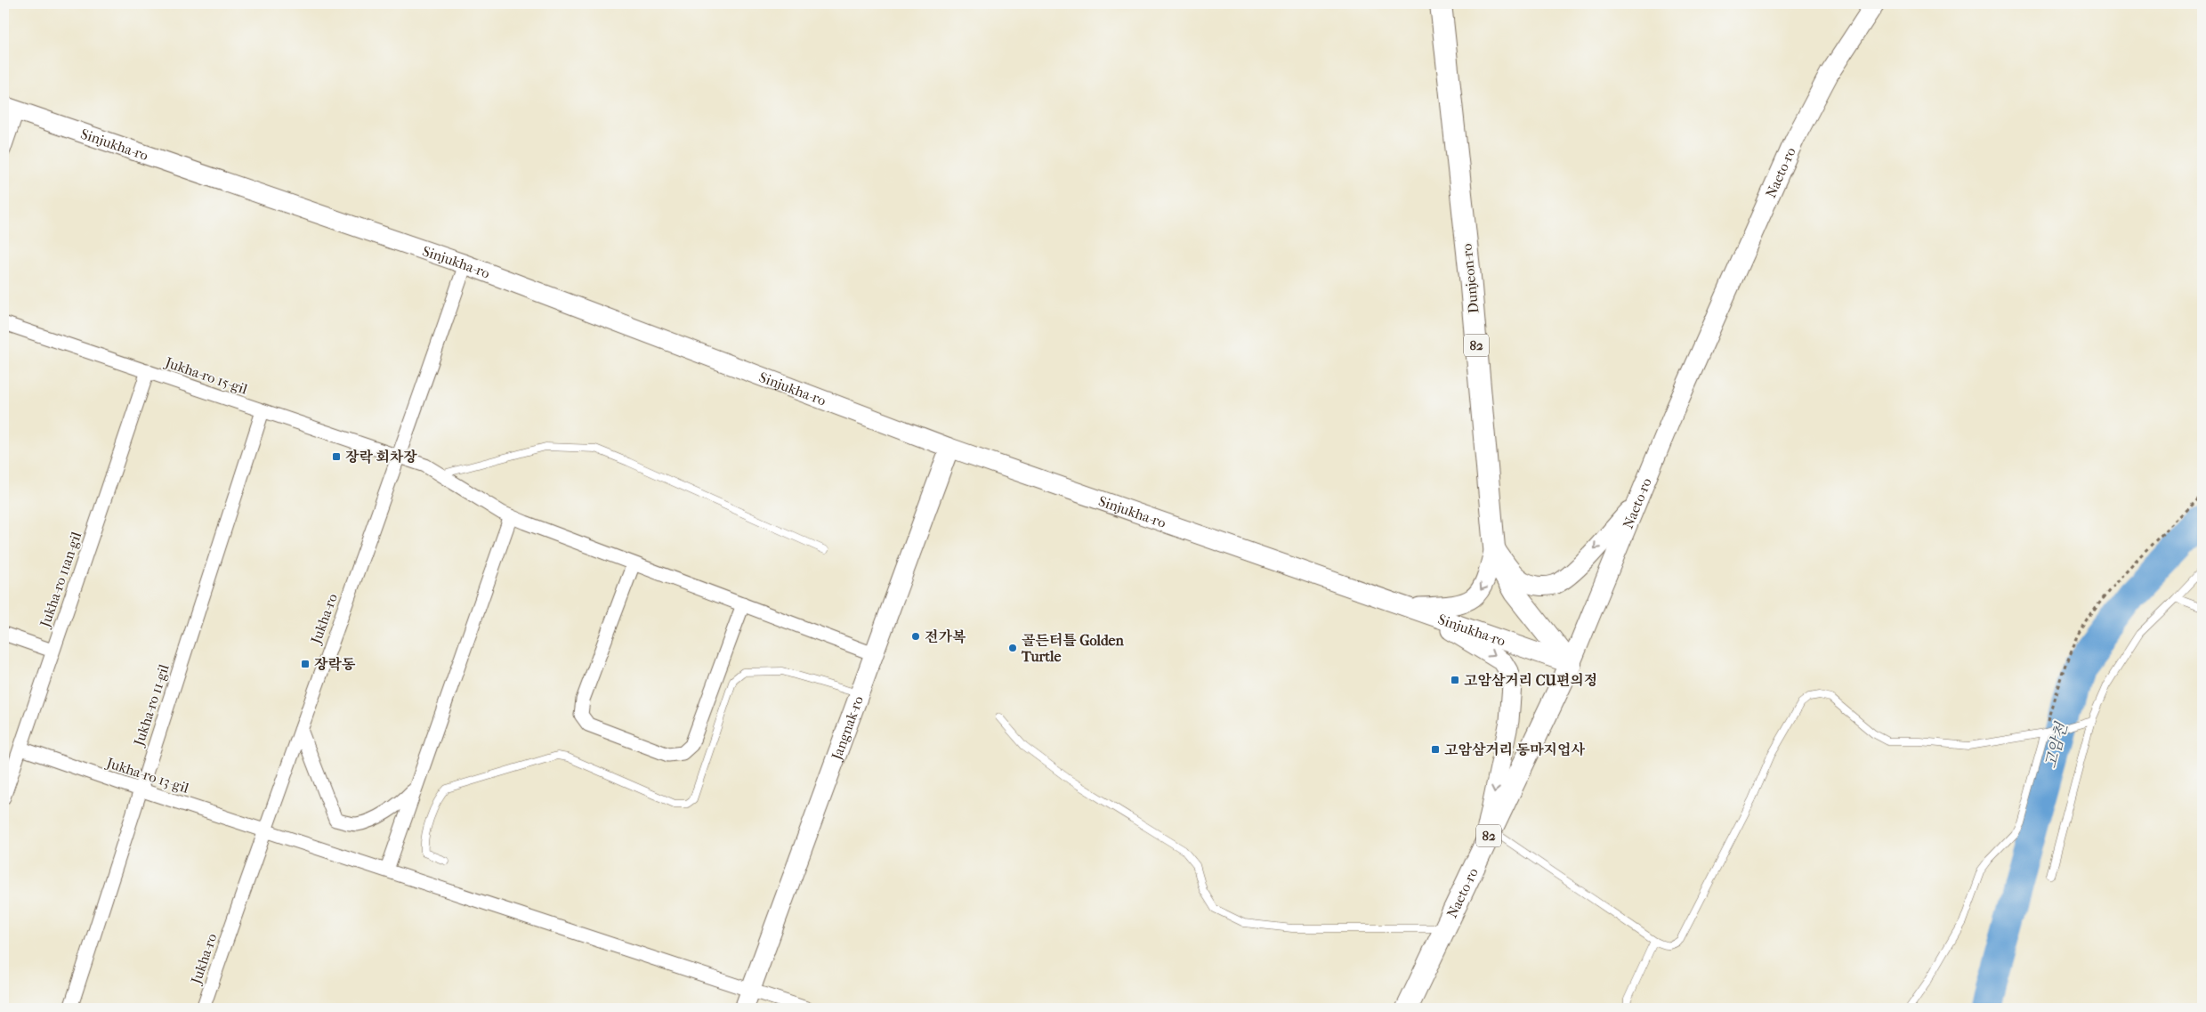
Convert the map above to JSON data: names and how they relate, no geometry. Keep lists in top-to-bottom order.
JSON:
{
  "streets": {
    "main road": ["Naeto-ro", "Dunjeon-ro", "82"],
    "street": [
      "Sinjukha-ro",
      "Jukha-ro 15-gil",
      "Jukha-ro 11an-gil",
      "Jukha-ro",
      "Jukha-ro 11-gil",
      "Jangnak-ro",
      "Jukha-ro 13-gil"
    ]
  },
  "crossings": [
    ["Sinjukha-ro", "Naeto-ro"],
    ["Sinjukha-ro", "Dunjeon-ro"],
    ["Sinjukha-ro", "Jukha-ro"],
    ["Sinjukha-ro", "Jangnak-ro"],
    ["Naeto-ro", "Dunjeon-ro"],
    ["Jukha-ro 15-gil", "Jukha-ro 11an-gil"],
    ["Jukha-ro 15-gil", "Jukha-ro"],
    ["Jukha-ro 15-gil", "Jukha-ro 11-gil"],
    ["Jukha-ro 15-gil", "Jangnak-ro"],
    ["Jukha-ro 11an-gil", "Jukha-ro 13-gil"],
    ["Jukha-ro", "Jukha-ro 13-gil"],
    ["Jukha-ro 11-gil", "Jukha-ro 13-gil"],
    ["Jangnak-ro", "Jukha-ro 13-gil"]
  ],
  "water": ["고암천"],
  "places": {
    "transit": [
      "장락 회차장",
      "장락동",
      "고암삼거리 CU편의정",
      "고암삼거리 동마지업사"
    ],
    "other": ["전가복", "골든터틀 Golden Turtle"]
  }
}
